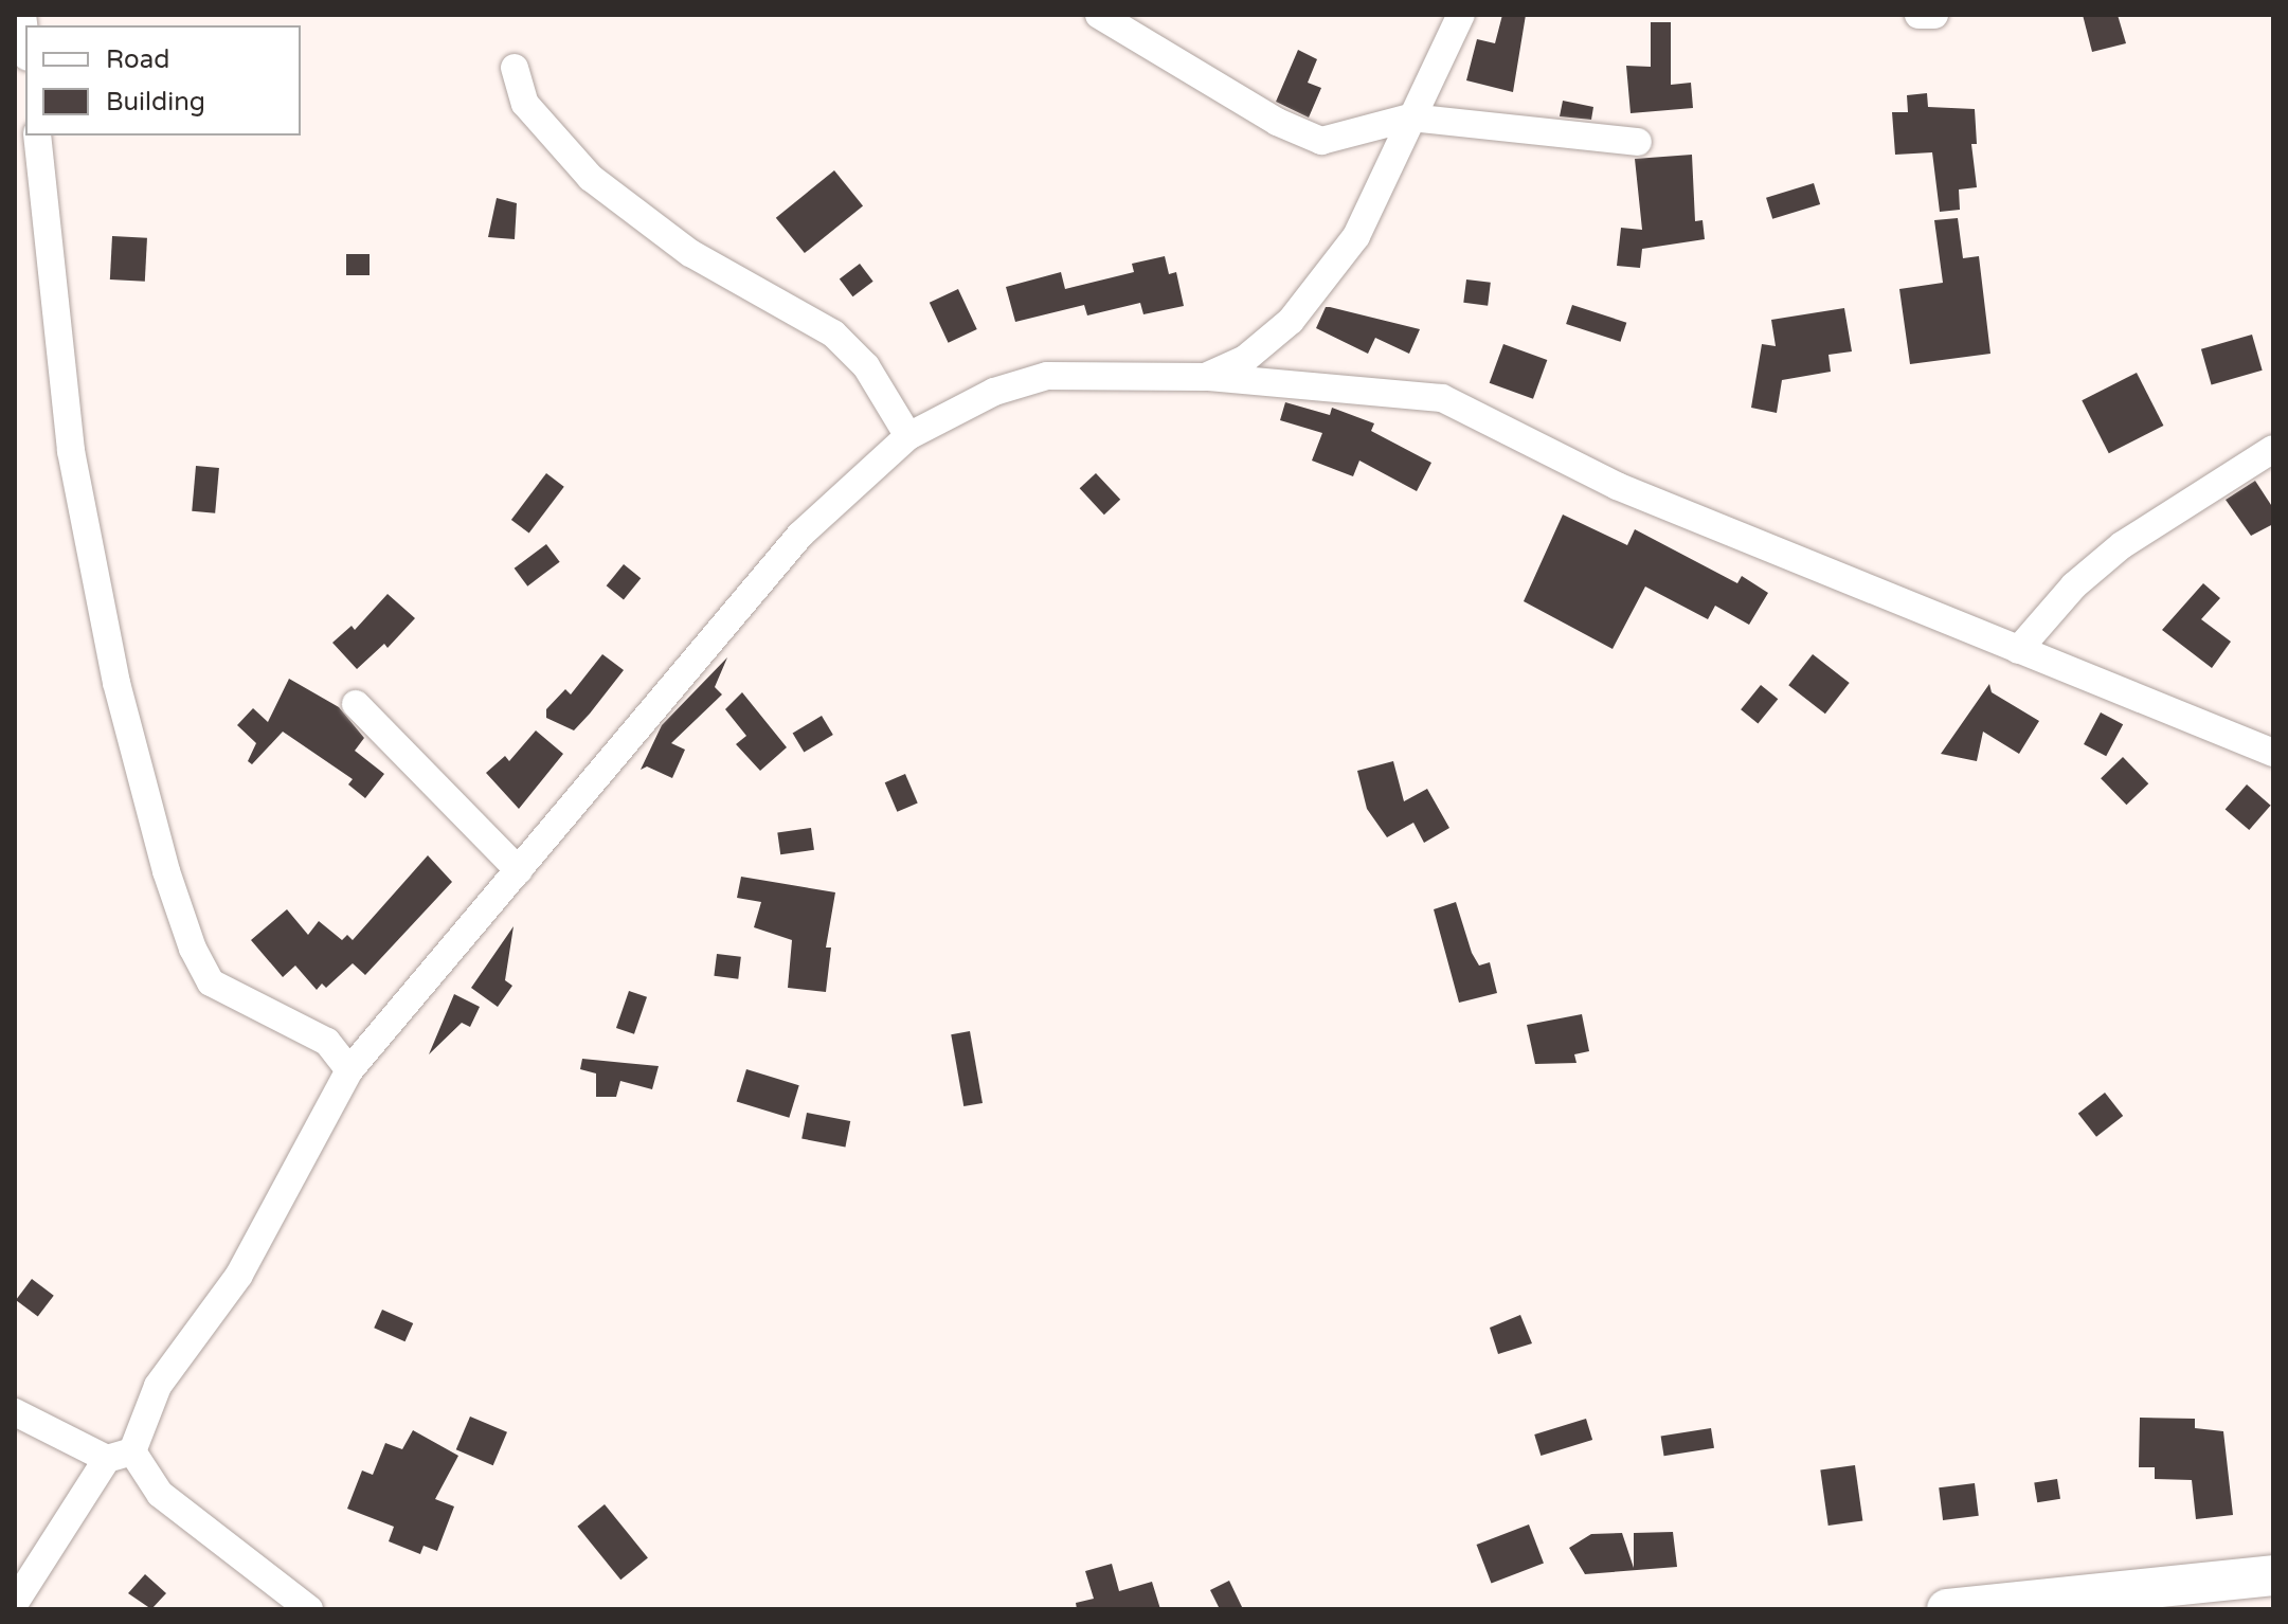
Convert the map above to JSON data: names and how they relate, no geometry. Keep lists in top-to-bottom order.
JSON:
{
  "legend": ["Road", "Building"]
}
